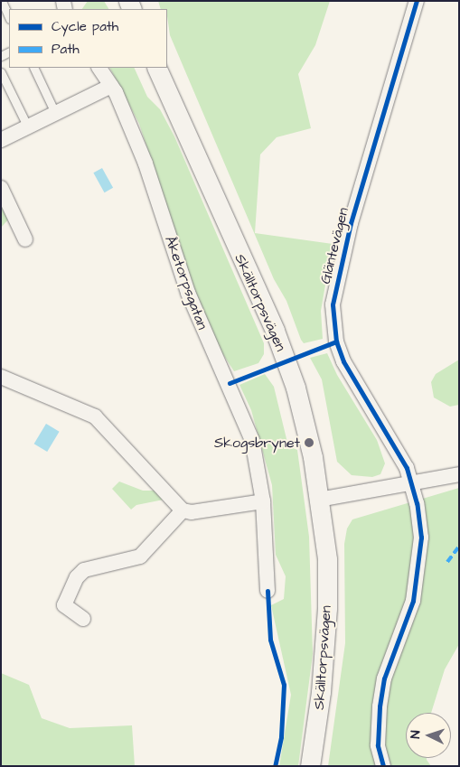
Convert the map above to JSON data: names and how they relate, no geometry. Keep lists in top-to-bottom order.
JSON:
{
  "streets": {
    "street": ["Gläntevägen", "Åketorpsgatan", "Skälltorpsvägen"]
  },
  "places": ["Skogsbrynet"],
  "legend": ["Cycle path", "Path"],
  "north": "left"
}
